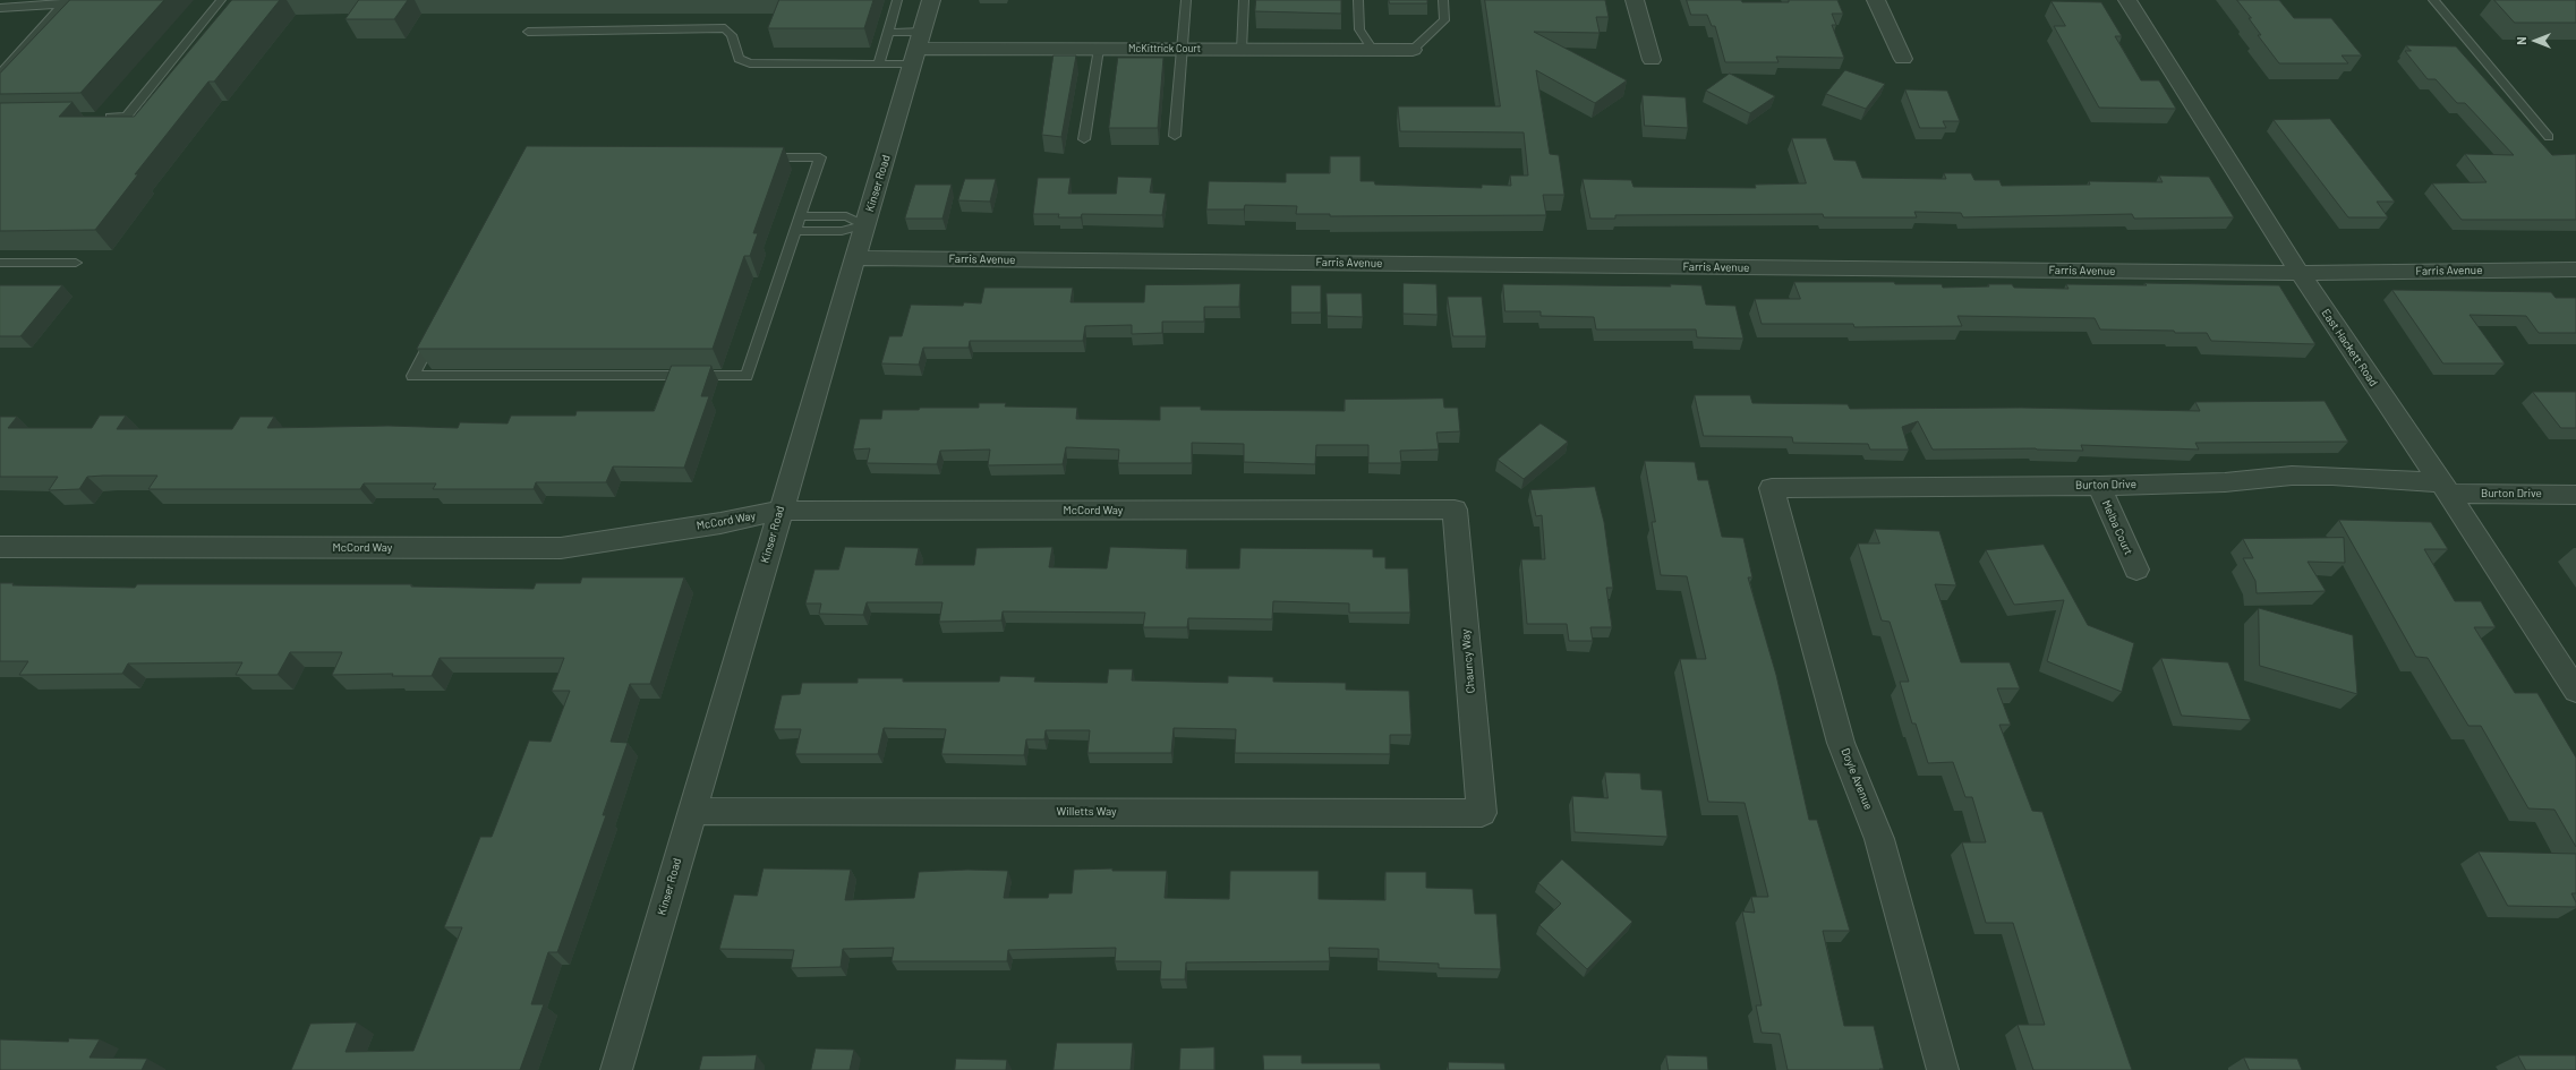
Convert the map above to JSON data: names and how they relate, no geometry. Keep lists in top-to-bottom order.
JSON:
{
  "streets": {
    "street": [
      "McKittrick Court",
      "Kinser Road",
      "Farris Avenue",
      "East Hackett Road",
      "Burton Drive",
      "McCord Way",
      "Melba Court",
      "Chauncy Way",
      "Doyle Avenue",
      "Willetts Way"
    ]
  },
  "crossings": [
    ["McKittrick Court", "Kinser Road"],
    ["Kinser Road", "Farris Avenue"],
    ["Kinser Road", "McCord Way"],
    ["Kinser Road", "Willetts Way"],
    ["Farris Avenue", "East Hackett Road"],
    ["East Hackett Road", "Burton Drive"],
    ["Burton Drive", "Melba Court"],
    ["Burton Drive", "Doyle Avenue"],
    ["McCord Way", "Chauncy Way"],
    ["Chauncy Way", "Willetts Way"]
  ],
  "north": "left"
}
